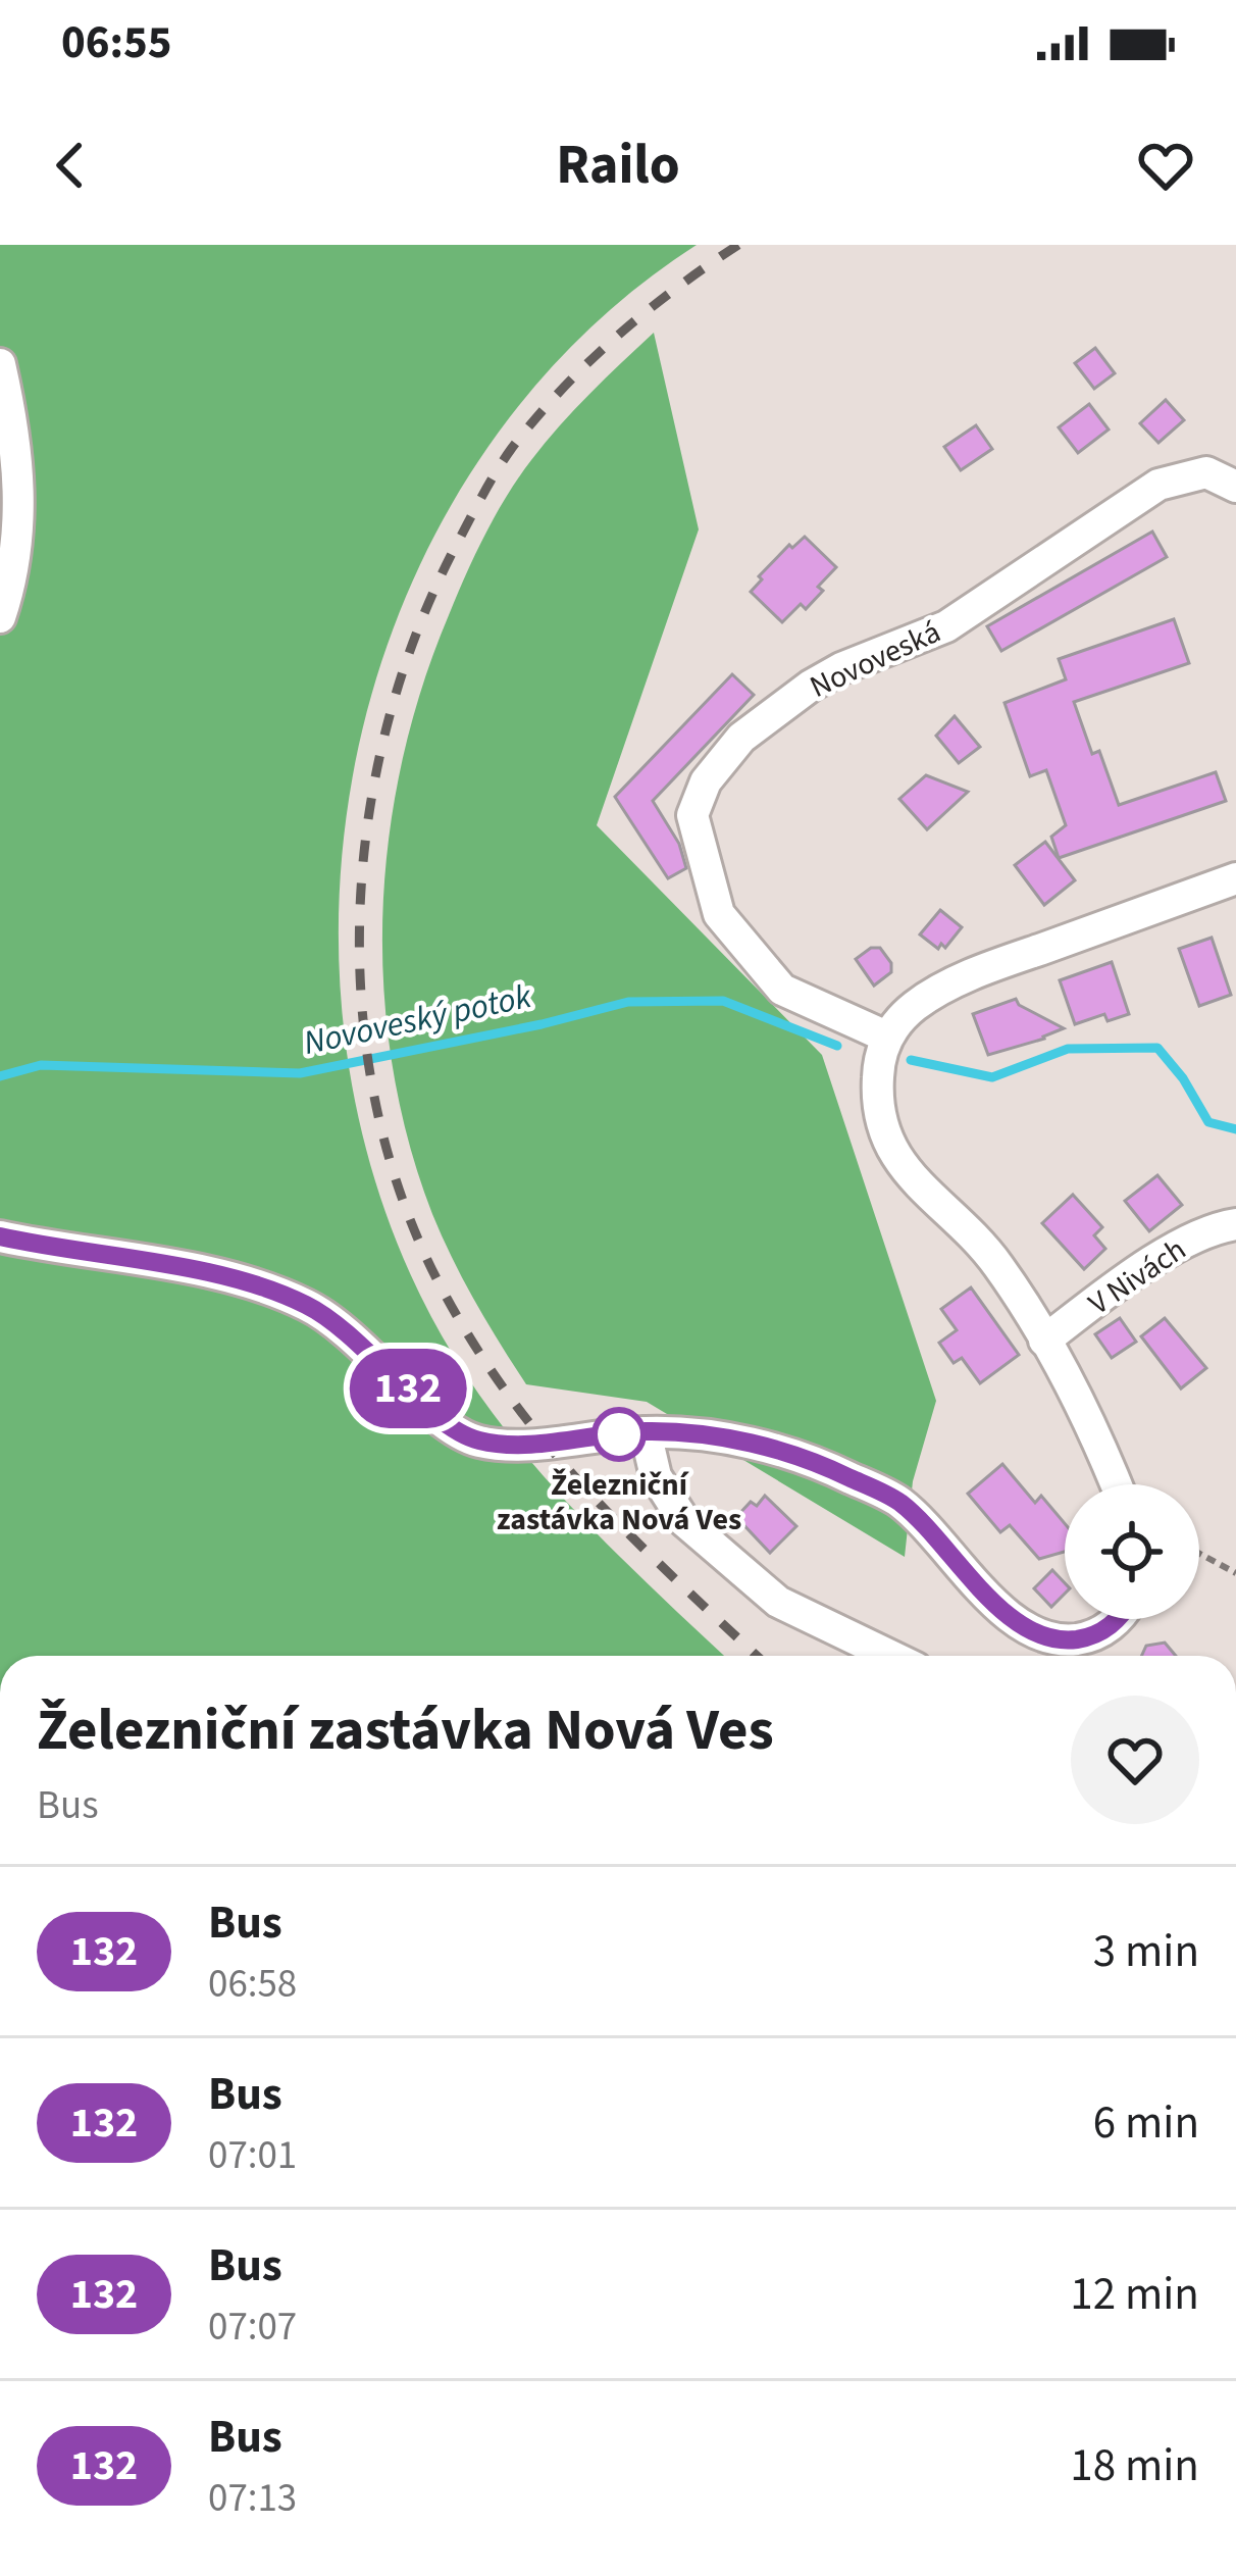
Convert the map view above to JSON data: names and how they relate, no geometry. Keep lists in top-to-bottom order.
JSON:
{
  "streets": {
    "street": ["Novoveská", "V Nivách"]
  },
  "water": ["Novoveský potok"],
  "places": ["Železniční zastávka Nová Ves"],
  "lines": ["bus line 132"],
  "page": {
    "status": "06:55",
    "header": "Railo",
    "on_map": "132",
    "heading": ["Železniční zastávka Nová Ves", "Bus"],
    "list": [
      {
        "mark": "132",
        "name": "Bus",
        "note": "06:58",
        "value": "3 min"
      },
      {
        "mark": "132",
        "name": "Bus",
        "note": "07:01",
        "value": "6 min"
      },
      {
        "mark": "132",
        "name": "Bus",
        "note": "07:07",
        "value": "12 min"
      },
      {
        "mark": "132",
        "name": "Bus",
        "note": "07:13",
        "value": "18 min"
      }
    ]
  }
}
